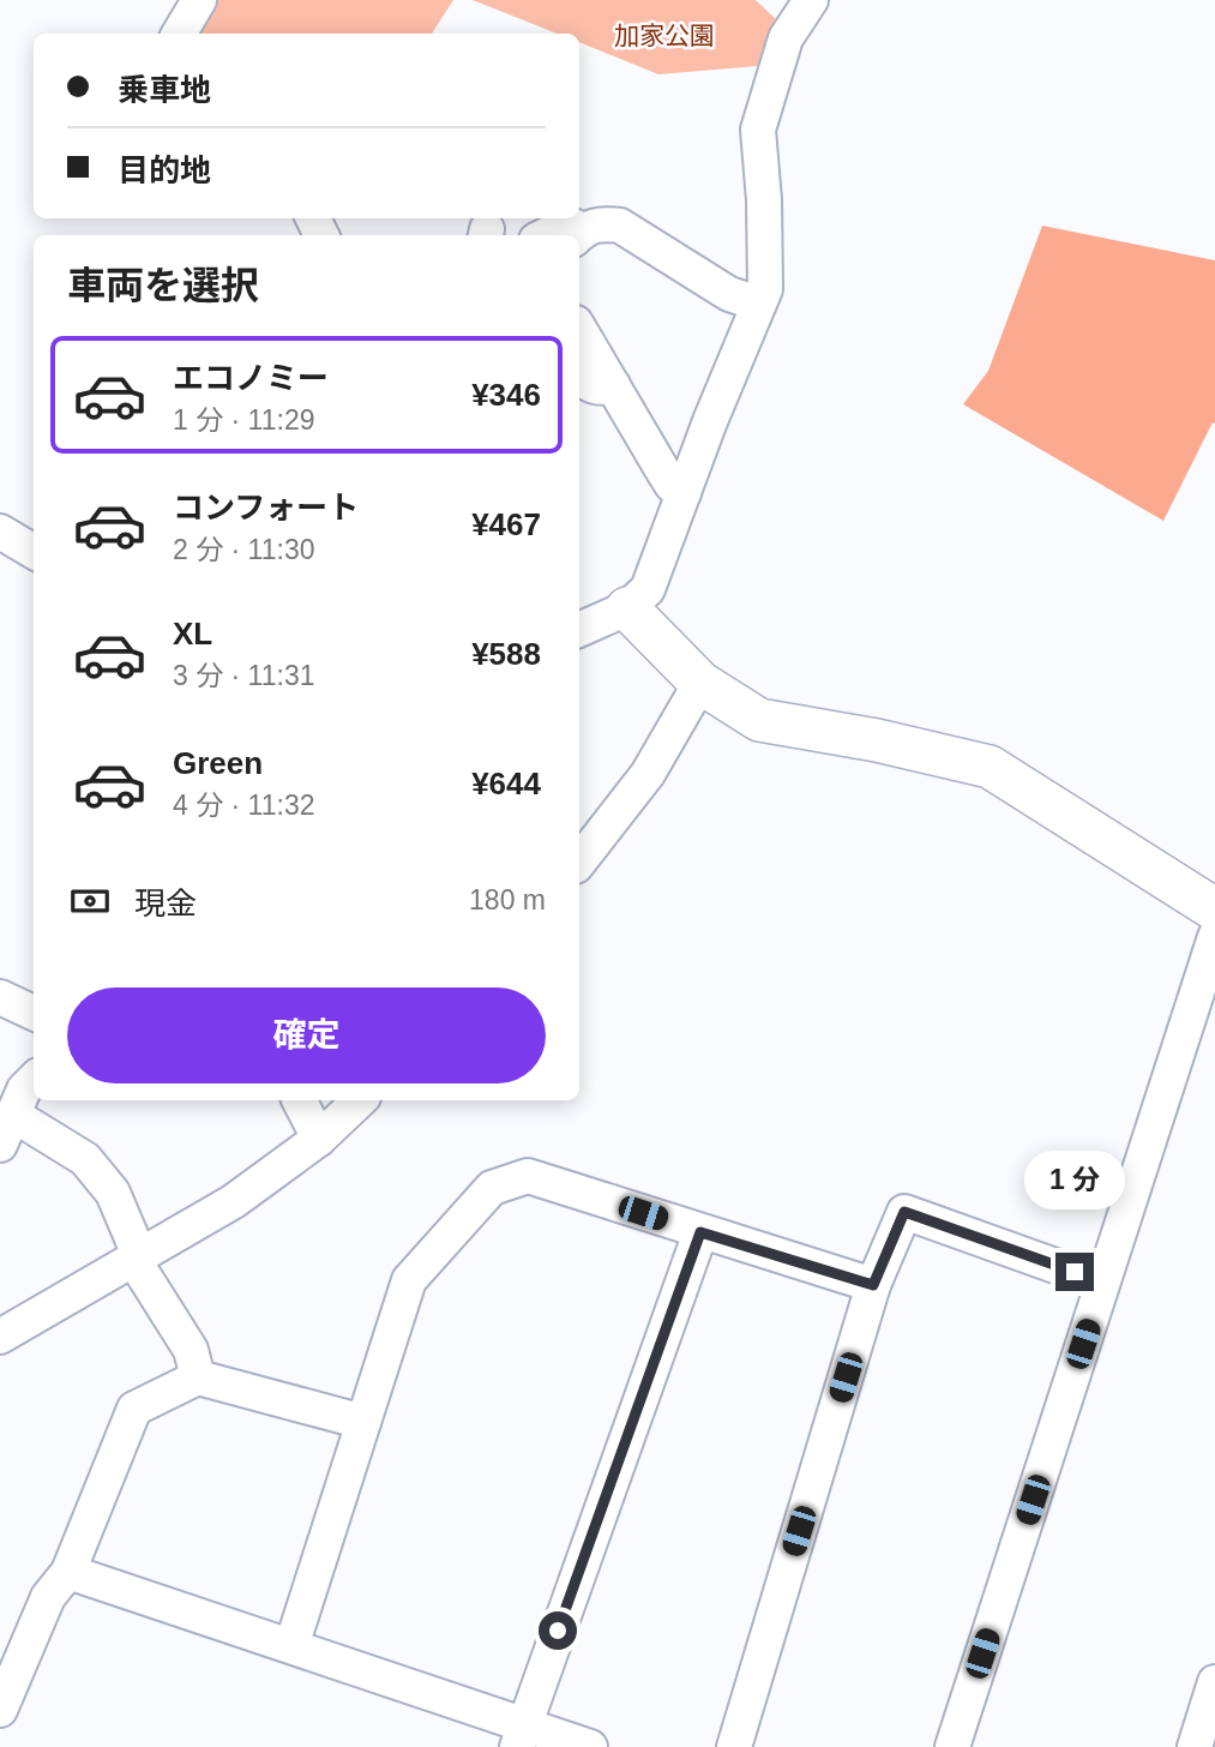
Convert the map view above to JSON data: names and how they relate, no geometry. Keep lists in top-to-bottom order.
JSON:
{
  "parks": ["加家公園"],
  "page": {
    "banner": ["乗車地", "目的地"],
    "heading": "車両を選択",
    "list": [
      {
        "name": "エコノミー",
        "note": "1 分 · 11:29",
        "value": "¥346"
      },
      {
        "name": "コンフォート",
        "note": "2 分 · 11:30",
        "value": "¥467"
      },
      {
        "name": "XL",
        "note": "3 分 · 11:31",
        "value": "¥588"
      },
      {
        "name": "Green",
        "note": "4 分 · 11:32",
        "value": "¥644"
      }
    ],
    "pay": ["現金", "180 m"],
    "buttons": "確定",
    "bubble": "1 分"
  }
}
